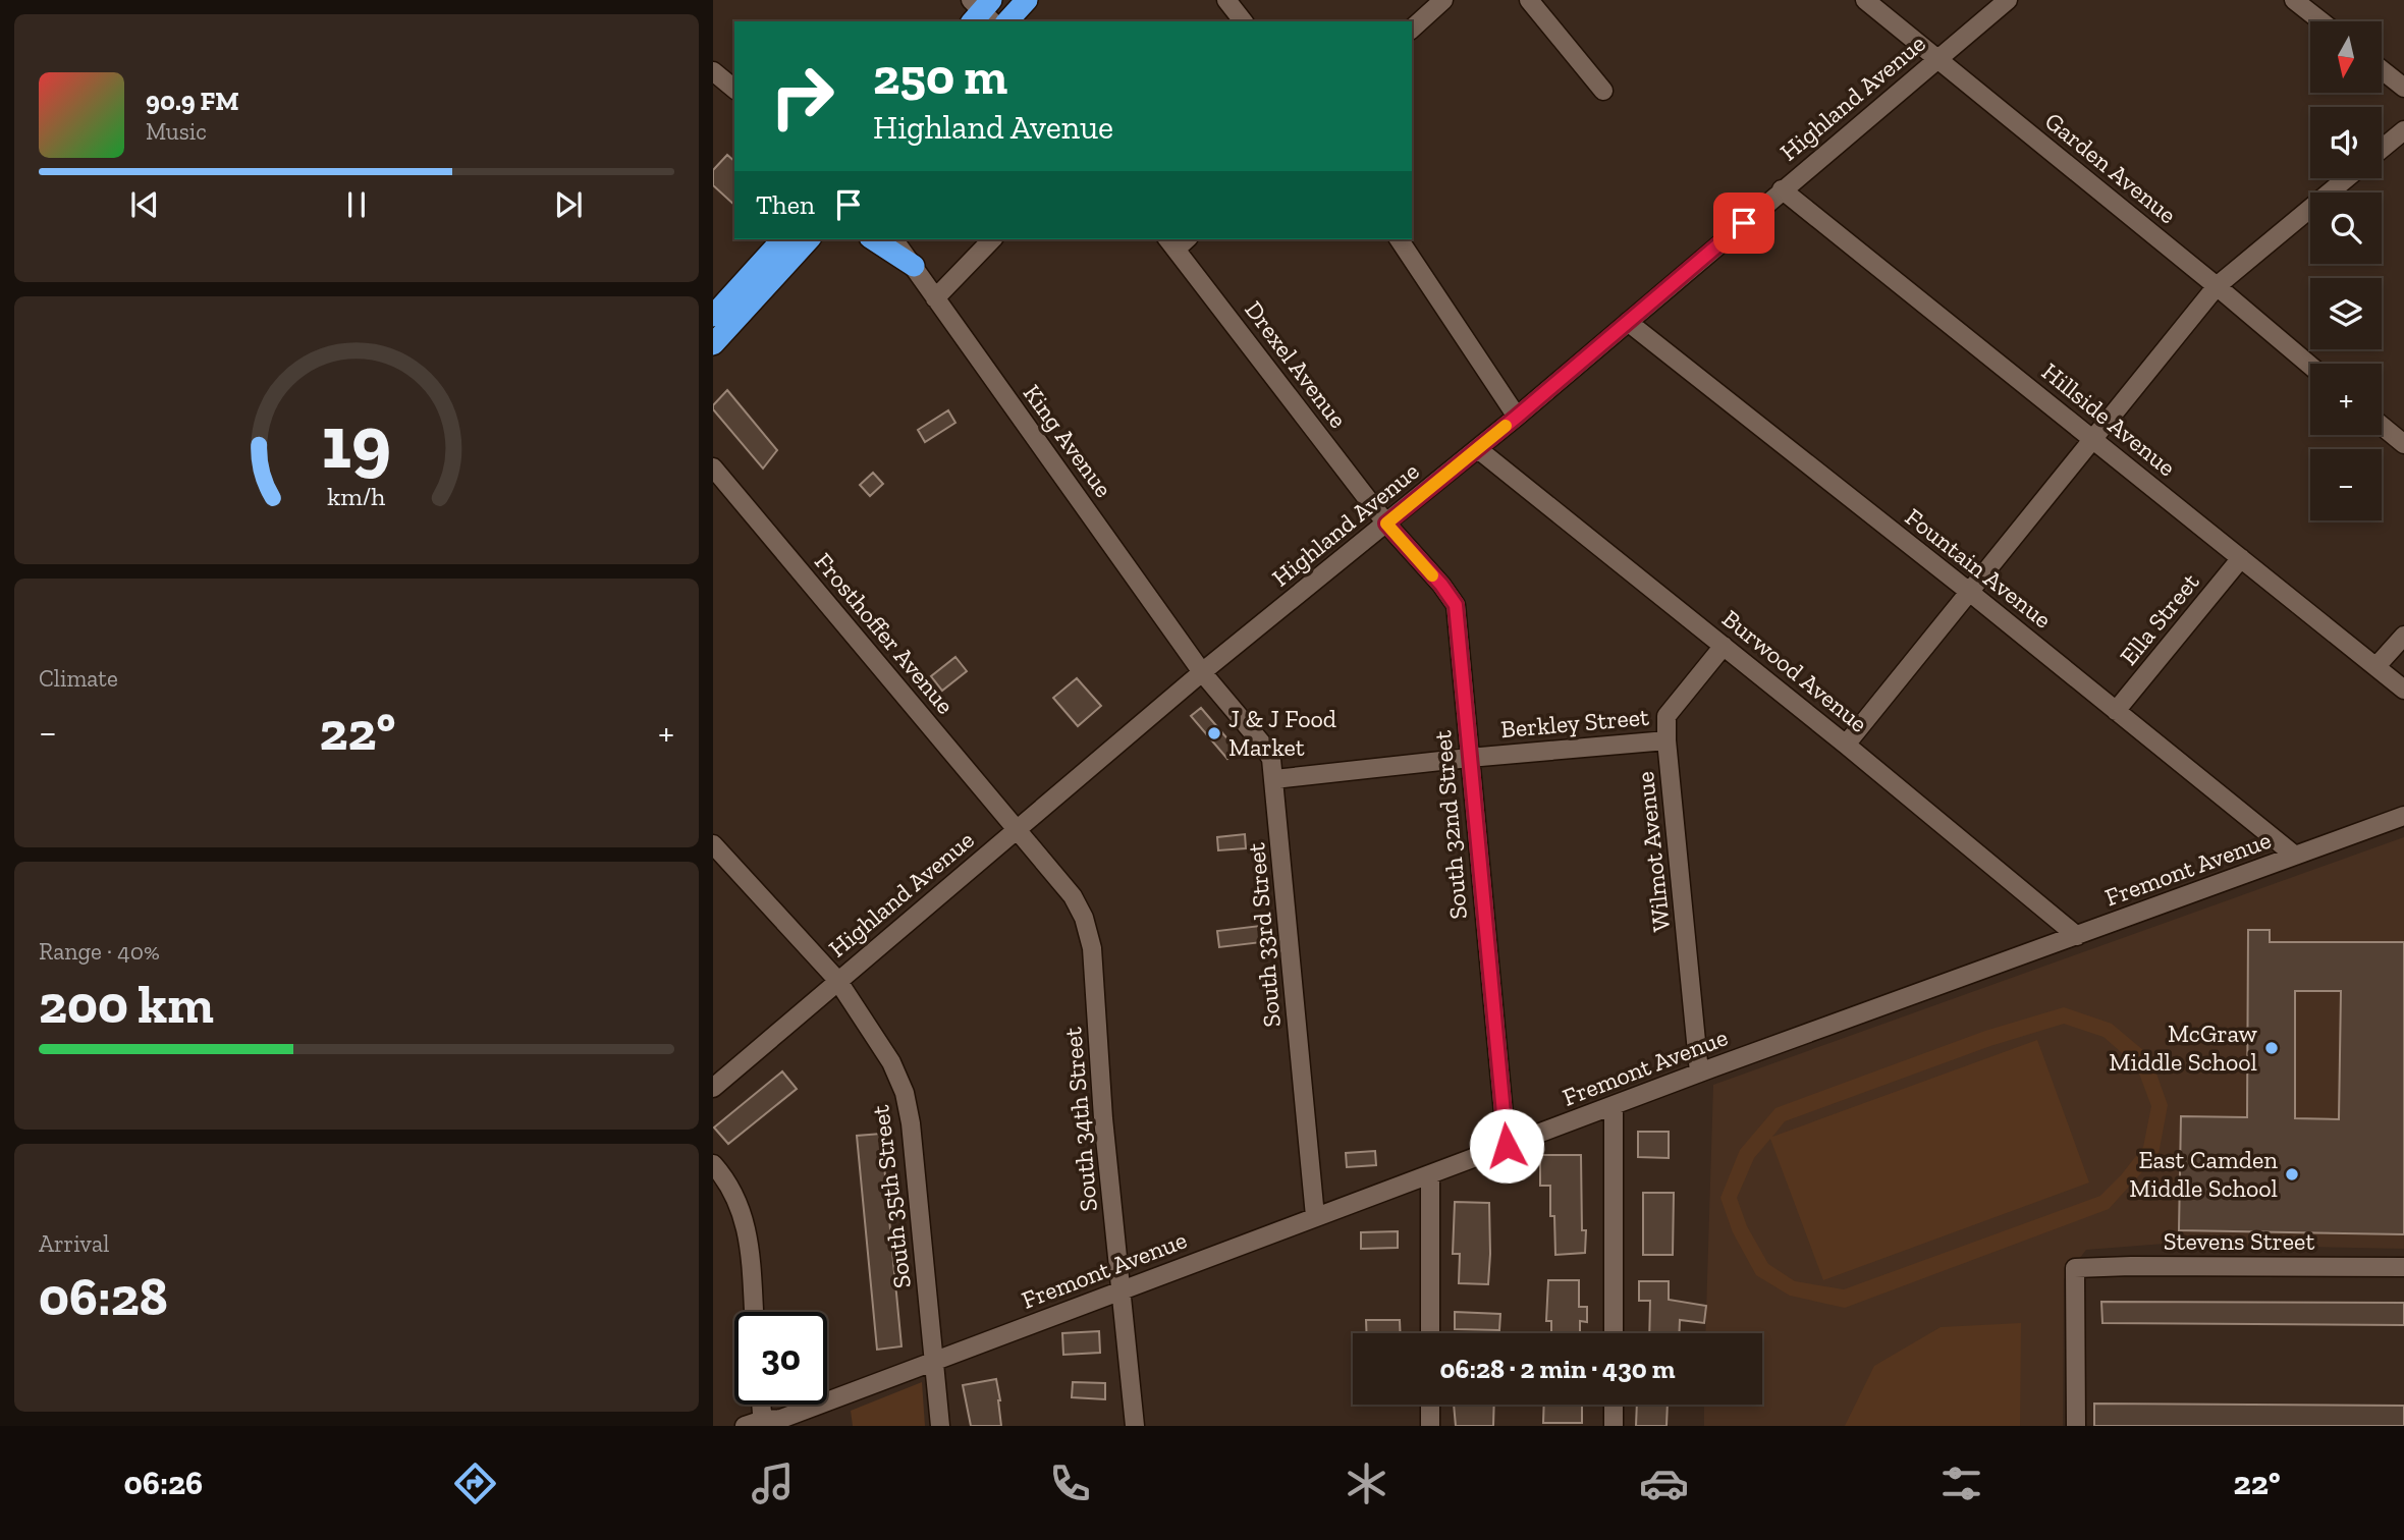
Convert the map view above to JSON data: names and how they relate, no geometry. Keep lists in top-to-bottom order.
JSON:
{
  "streets": {
    "street": [
      "Highland Avenue",
      "Garden Avenue",
      "Drexel Avenue",
      "Hillside Avenue",
      "King Avenue",
      "Fountain Avenue",
      "Ella Street",
      "Frosthoffer Avenue",
      "Burwood Avenue",
      "Berkley Street",
      "South 32nd Street",
      "Wilmot Avenue",
      "Fremont Avenue",
      "South 33rd Street",
      "South 34th Street",
      "South 35th Street",
      "Stevens Street"
    ]
  },
  "crossings": [
    ["Highland Avenue", "Garden Avenue"],
    ["Highland Avenue", "Drexel Avenue"],
    ["Highland Avenue", "Hillside Avenue"],
    ["Highland Avenue", "King Avenue"],
    ["Highland Avenue", "Fountain Avenue"],
    ["Highland Avenue", "Frosthoffer Avenue"],
    ["Highland Avenue", "Burwood Avenue"],
    ["Highland Avenue", "South 32nd Street"],
    ["Highland Avenue", "South 33rd Street"],
    ["Highland Avenue", "South 34th Street"],
    ["Highland Avenue", "South 35th Street"],
    ["Drexel Avenue", "South 32nd Street"],
    ["Hillside Avenue", "Ella Street"],
    ["King Avenue", "South 33rd Street"],
    ["Fountain Avenue", "Ella Street"],
    ["Fountain Avenue", "Fremont Avenue"],
    ["Frosthoffer Avenue", "South 34th Street"],
    ["Burwood Avenue", "Wilmot Avenue"],
    ["Burwood Avenue", "Fremont Avenue"],
    ["Berkley Street", "South 32nd Street"],
    ["Berkley Street", "Wilmot Avenue"],
    ["Berkley Street", "South 33rd Street"],
    ["South 32nd Street", "Fremont Avenue"],
    ["Wilmot Avenue", "Fremont Avenue"],
    ["Fremont Avenue", "South 33rd Street"],
    ["Fremont Avenue", "South 34th Street"],
    ["Fremont Avenue", "South 35th Street"]
  ],
  "places": ["J & J Food Market", "McGraw Middle School", "East Camden Middle School"],
  "north": "bottom",
  "page": {
    "map_buttons": ["+", "−"],
    "turn": ["250 m", "Highland Avenue"],
    "song": ["90.9 FM", "Music"],
    "then": "Then",
    "tile": [
      "Climate",
      ["Range · 40%", "200 km"],
      ["Arrival", "06:28"]
    ],
    "heat": ["−", "22°", "+"],
    "limit": "30",
    "trip": "06:28 · 2 min · 430 m",
    "tabs": ["06:26", "22°"],
    "gauge": ["19", "km/h"]
  }
}
